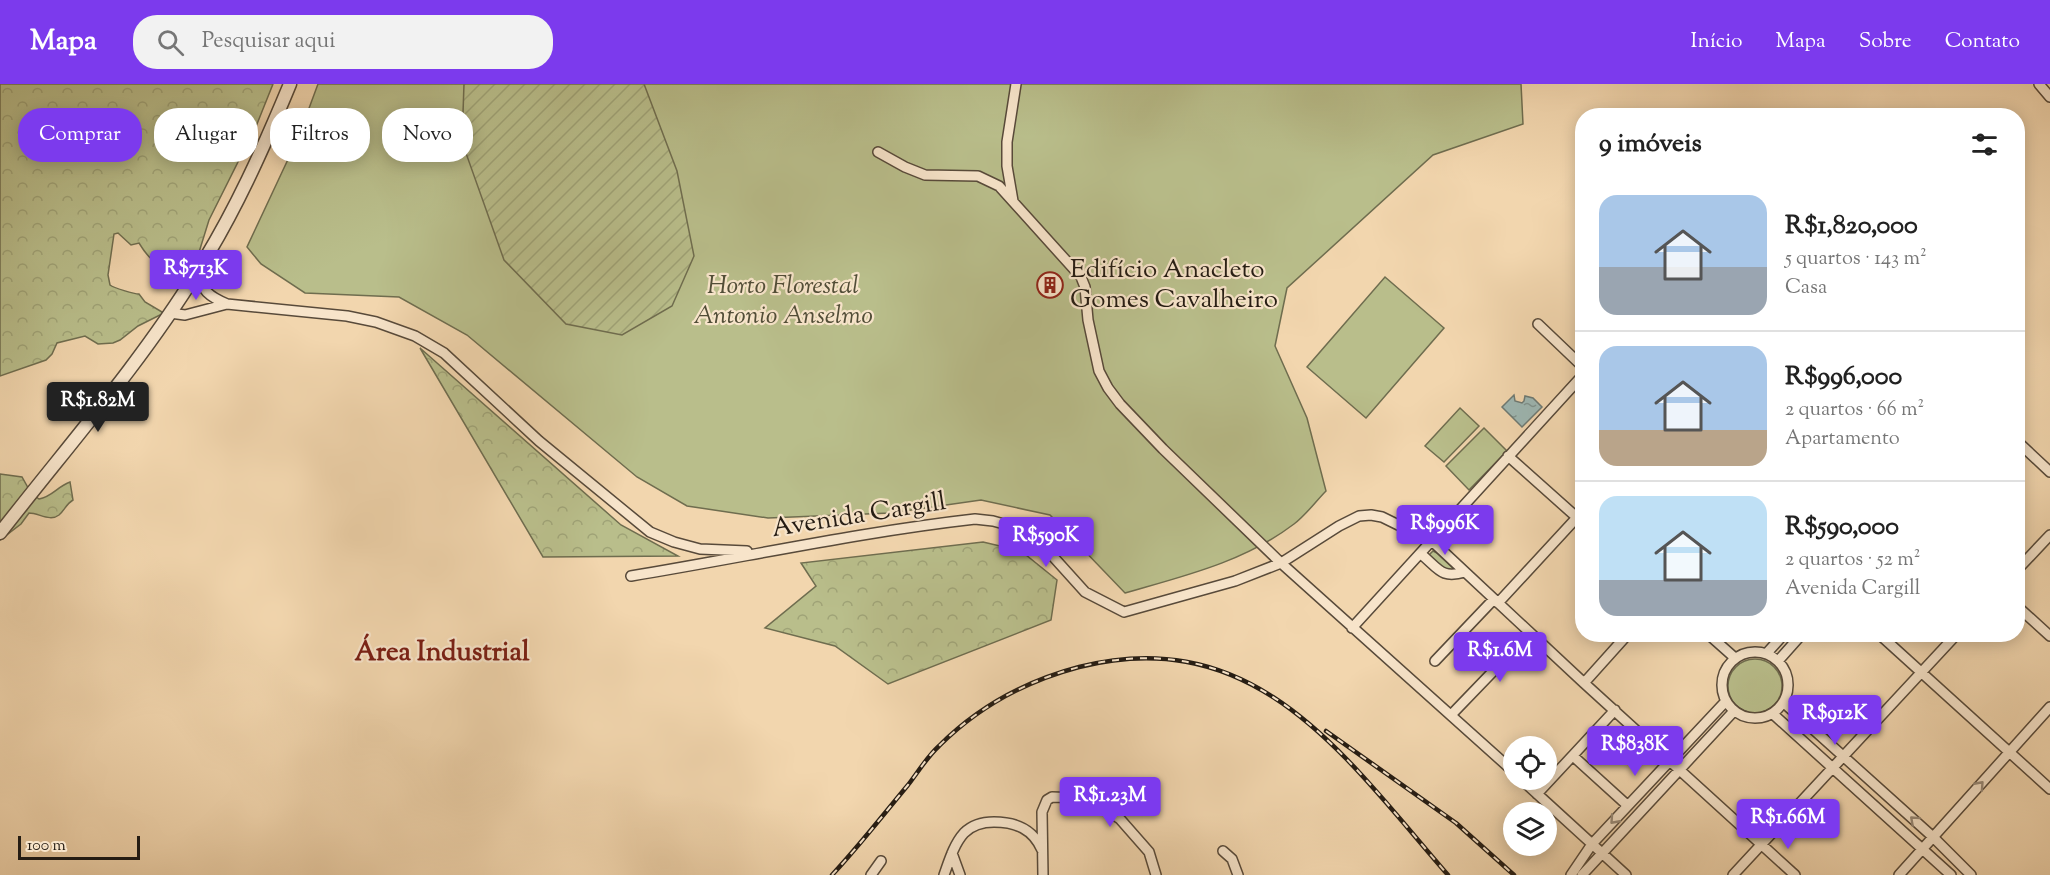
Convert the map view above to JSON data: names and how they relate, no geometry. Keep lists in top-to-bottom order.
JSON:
{
  "streets": {
    "street": ["Avenida Cargill"]
  },
  "districts": ["Área Industrial"],
  "parks": ["Horto Florestal Antonio Anselmo"],
  "places": {
    "building": ["Edifício Anacleto Gomes Cavalheiro"]
  },
  "scale_bar": "100 m",
  "page": {
    "header": "Mapa",
    "search": "Pesquisar aqui",
    "nav": [
      "Início",
      "Mapa",
      "Sobre",
      "Contato"
    ],
    "chip": [
      "Comprar",
      "Alugar",
      "Filtros",
      "Novo"
    ],
    "heading": "9 imóveis",
    "list": [
      {
        "name": "R$1,820,000",
        "note": "5 quartos · 143 m² · Casa"
      },
      {
        "name": "R$996,000",
        "note": "2 quartos · 66 m² · Apartamento"
      },
      {
        "name": "R$590,000",
        "note": "2 quartos · 52 m² · Avenida Cargill"
      }
    ],
    "price": [
      "R$713K",
      "R$1.82M",
      "R$996K",
      "R$590K",
      "R$1.6M",
      "R$912K",
      "R$838K",
      "R$1.23M",
      "R$1.66M"
    ],
    "scale": "100 m"
  }
}
